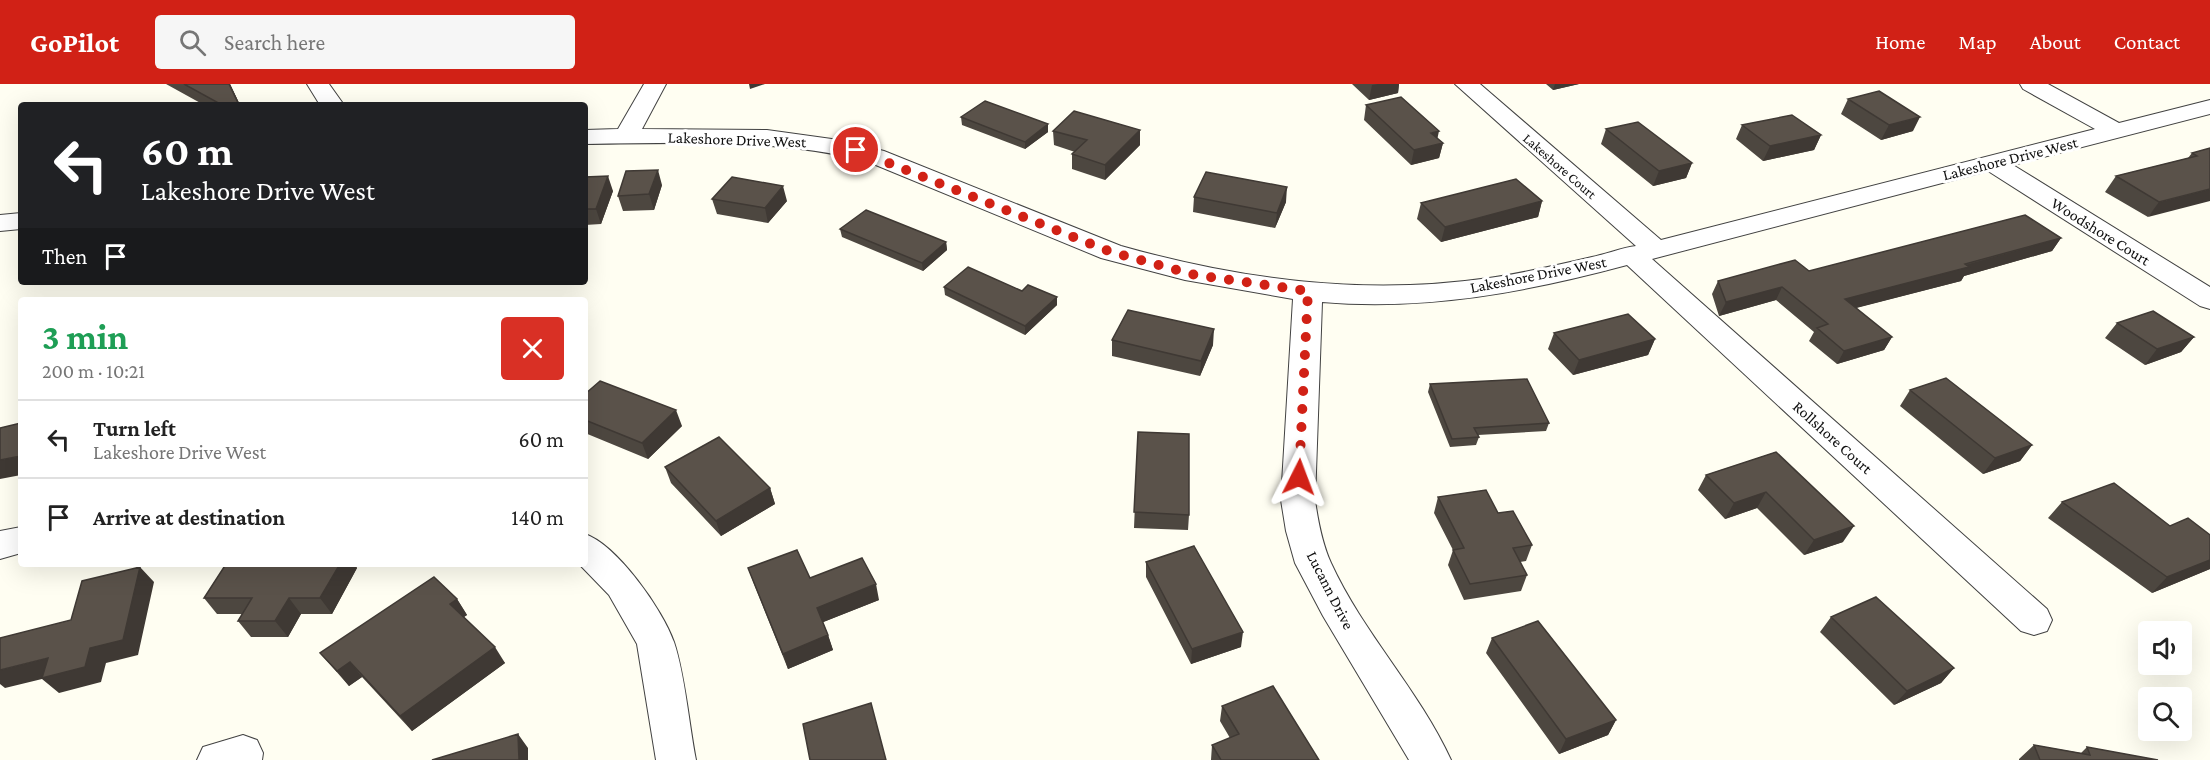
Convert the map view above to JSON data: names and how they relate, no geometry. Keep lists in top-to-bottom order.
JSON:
{
  "streets": {
    "street": [
      "Lakeshore Drive West",
      "Lakeshore Court",
      "Woodshore Court",
      "Rollshore Court",
      "Lucann Drive"
    ]
  },
  "crossings": [
    ["Lakeshore Drive West", "Lakeshore Court"],
    ["Lakeshore Drive West", "Woodshore Court"],
    ["Lakeshore Drive West", "Rollshore Court"],
    ["Lakeshore Drive West", "Lucann Drive"],
    ["Lakeshore Court", "Rollshore Court"]
  ],
  "page": {
    "header": "GoPilot",
    "search": "Search here",
    "nav": [
      "Home",
      "Map",
      "About",
      "Contact"
    ],
    "turn": ["60 m", "Lakeshore Drive West"],
    "then": "Then",
    "heading": ["3 min", "200 m · 10:21"],
    "list": [
      {
        "name": "Turn left",
        "note": "Lakeshore Drive West",
        "value": "60 m"
      },
      {
        "name": "Arrive at destination",
        "value": "140 m"
      }
    ]
  }
}
